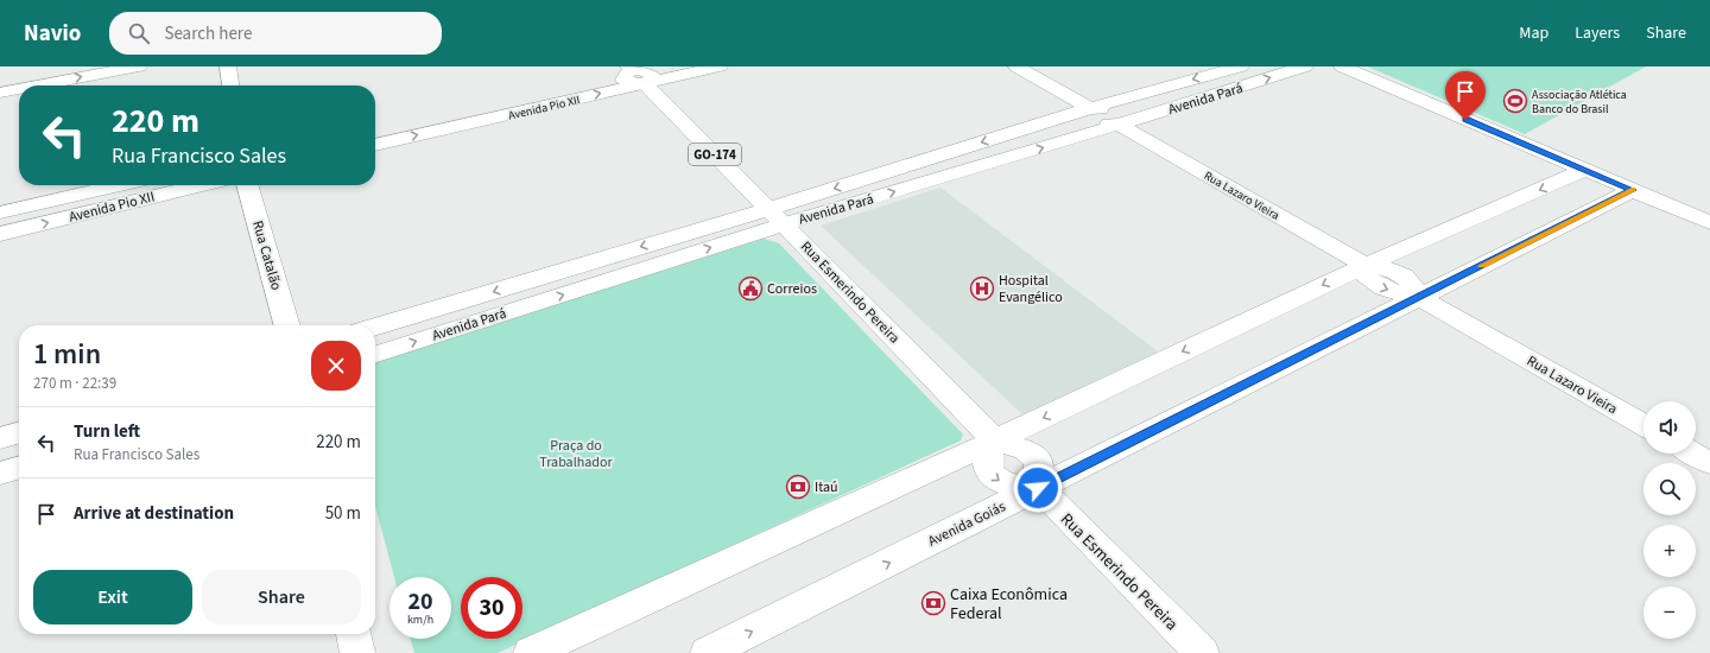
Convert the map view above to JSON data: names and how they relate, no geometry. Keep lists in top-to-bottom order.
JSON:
{
  "streets": {
    "street": [
      "Avenida Pará",
      "Avenida Pio XII",
      "GO-174",
      "Rua Lazaro Vieira",
      "Rua Catalão",
      "Rua Esmerindo Pereira",
      "Avenida Goiás"
    ]
  },
  "crossings": [
    ["Avenida Pará", "Rua Lazaro Vieira"],
    ["Avenida Pará", "Rua Esmerindo Pereira"],
    ["Avenida Pio XII", "Rua Esmerindo Pereira"],
    ["Rua Lazaro Vieira", "Avenida Goiás"],
    ["Rua Esmerindo Pereira", "Avenida Goiás"]
  ],
  "parks": ["Praça do Trabalhador"],
  "places": {
    "sports": ["Associação Atlética Banco do Brasil"],
    "public building": ["Correios"],
    "hospital": ["Hospital Evangélico"],
    "bank": ["Itaú", "Caixa Econômica Federal"]
  },
  "page": {
    "header": "Navio",
    "search": "Search here",
    "nav": ["Map", "Layers", "Share"],
    "turn": ["220 m", "Rua Francisco Sales"],
    "heading": ["1 min", "270 m · 22:39"],
    "map_buttons": ["+", "−"],
    "list": [
      {
        "name": "Turn left",
        "note": "Rua Francisco Sales",
        "value": "220 m"
      },
      {
        "name": "Arrive at destination",
        "value": "50 m"
      }
    ],
    "buttons": ["Exit", "Share"],
    "speed": "20 km/h",
    "limit": "30"
  }
}
